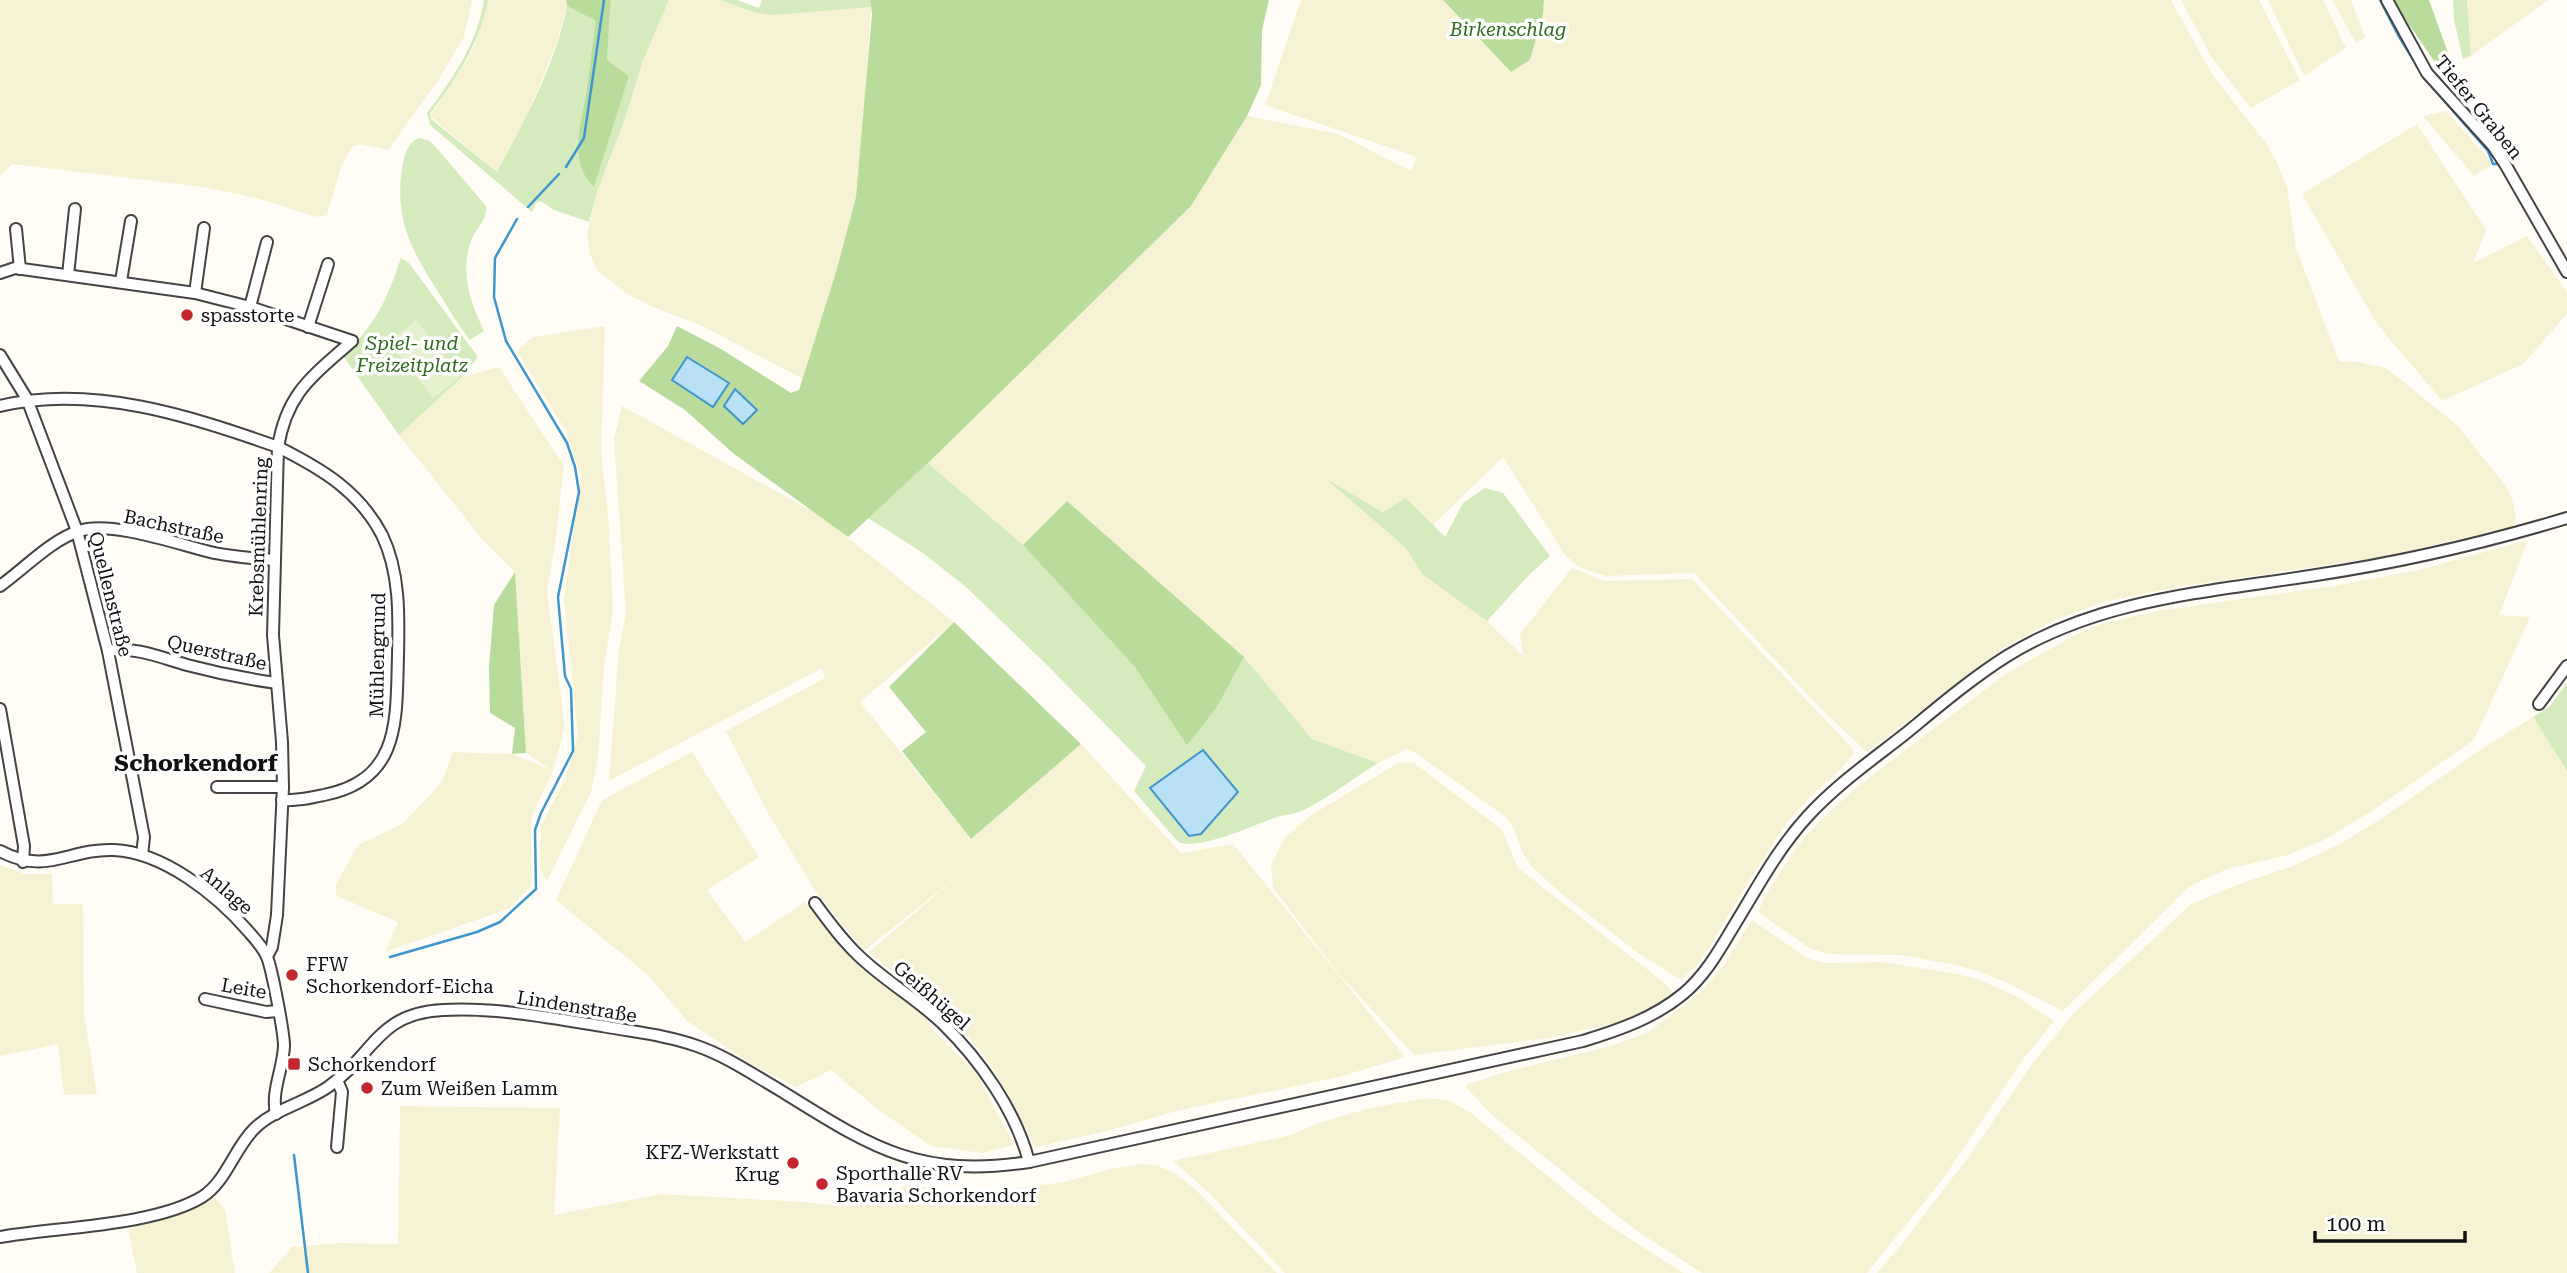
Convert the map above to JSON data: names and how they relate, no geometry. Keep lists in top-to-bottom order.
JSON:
{
  "streets": {
    "street": [
      "Tiefer Graben",
      "Bachstraße",
      "Krebsmühlenring",
      "Quellenstraße",
      "Querstraße",
      "Mühlengrund",
      "Anlage",
      "Leite",
      "Geißhügel",
      "Lindenstraße"
    ]
  },
  "crossings": [
    ["Bachstraße", "Krebsmühlenring"],
    ["Bachstraße", "Quellenstraße"],
    ["Krebsmühlenring", "Quellenstraße"],
    ["Krebsmühlenring", "Querstraße"],
    ["Krebsmühlenring", "Mühlengrund"],
    ["Krebsmühlenring", "Anlage"],
    ["Quellenstraße", "Querstraße"],
    ["Quellenstraße", "Anlage"],
    ["Anlage", "Leite"],
    ["Anlage", "Lindenstraße"],
    ["Geißhügel", "Lindenstraße"]
  ],
  "districts": ["Schorkendorf"],
  "parks": ["Birkenschlag", "Spiel- und Freizeitplatz"],
  "places": {
    "other": [
      "spasstorte",
      "FFW Schorkendorf-Eicha",
      "Zum Weißen Lamm",
      "KFZ-Werkstatt Krug",
      "Sporthalle RV Bavaria Schorkendorf"
    ],
    "transit": ["Schorkendorf"]
  },
  "scale_bar": "100 m"
}
